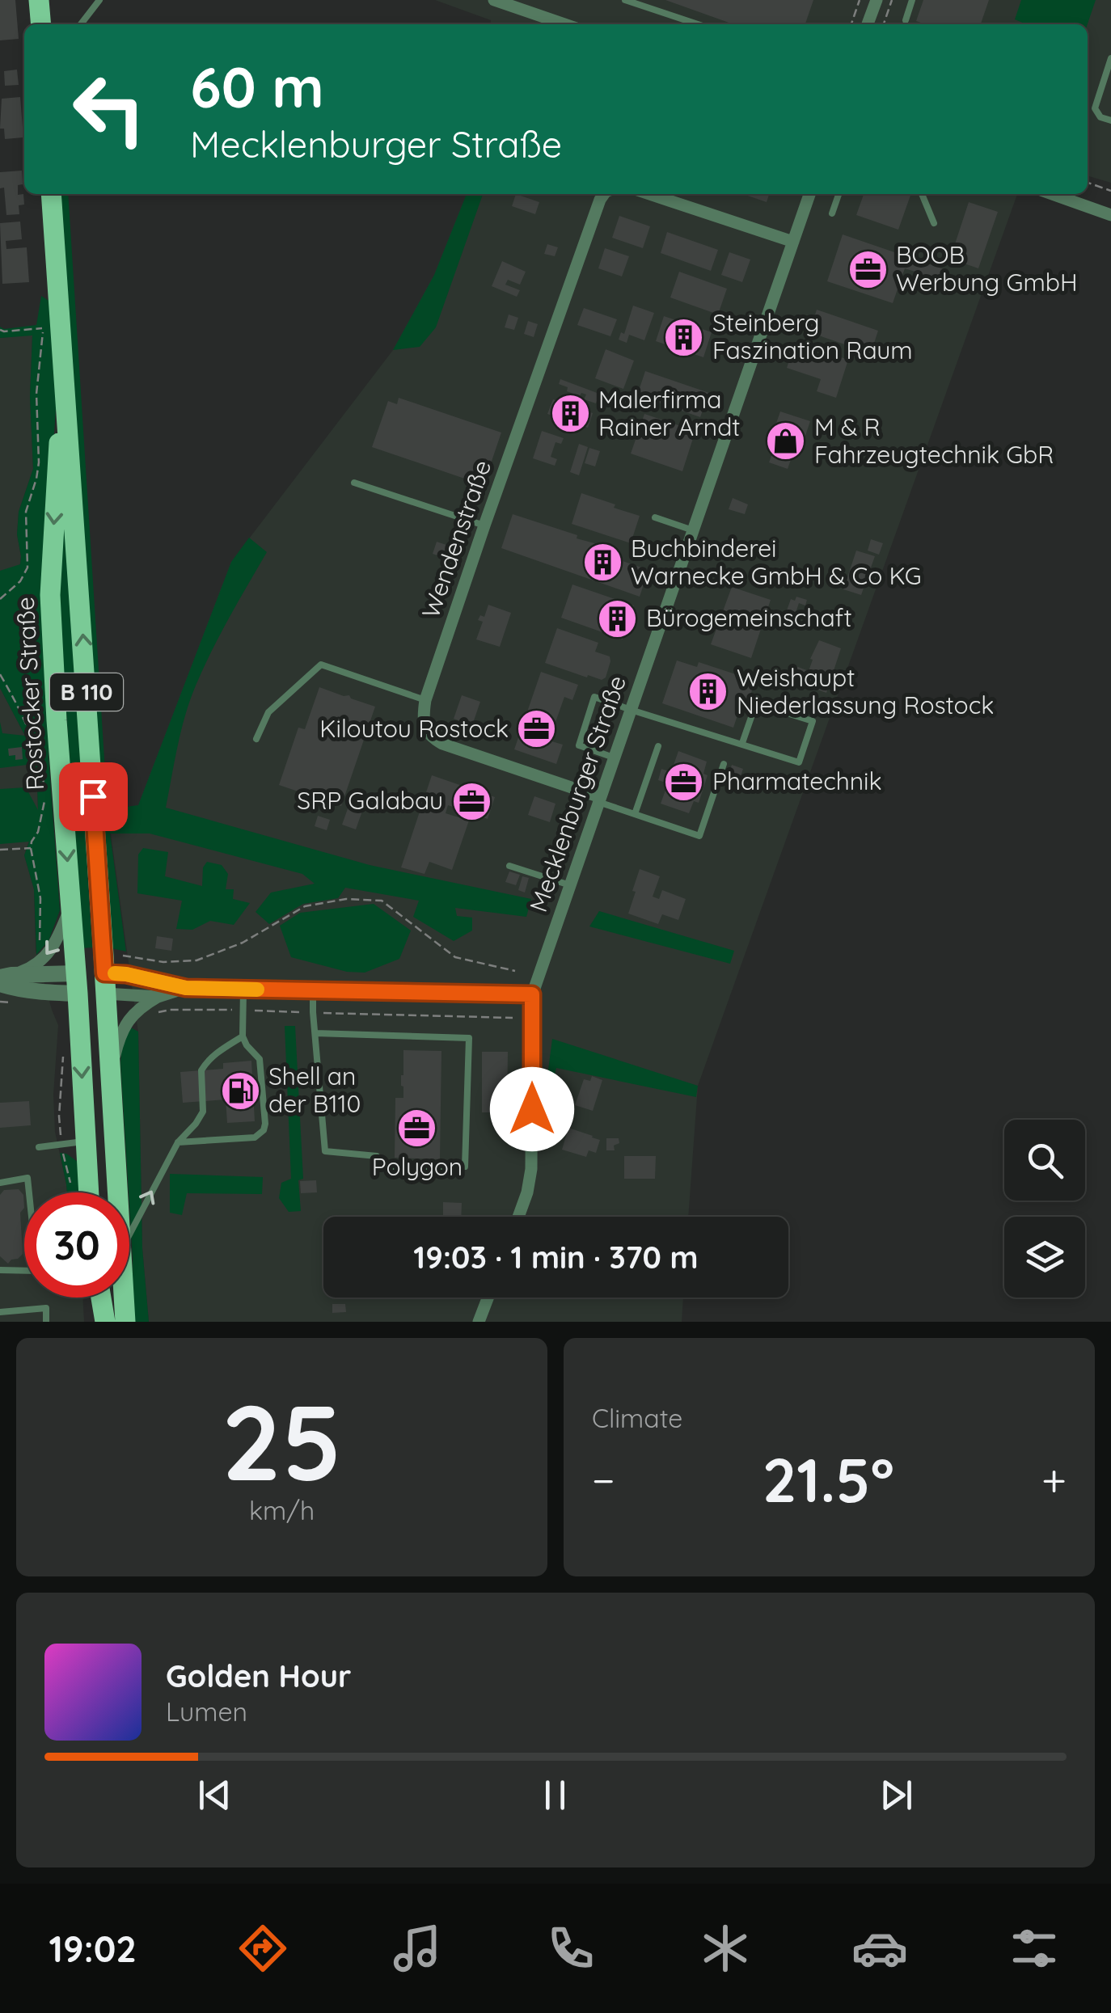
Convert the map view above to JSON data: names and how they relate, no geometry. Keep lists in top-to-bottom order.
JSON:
{
  "streets": {
    "main road": ["B 110", "Rostocker Straße"],
    "street": ["Wendenstraße", "Mecklenburger Straße"]
  },
  "crossings": [
    ["Wendenstraße", "Mecklenburger Straße"],
    ["B 110", "Rostocker Straße"]
  ],
  "places": {
    "office": [
      "BOOB Werbung GmbH",
      "Kiloutou Rostock",
      "Pharmatechnik",
      "SRP Galabau",
      "Polygon"
    ],
    "building": [
      "Steinberg Faszination Raum",
      "Malerfirma Rainer Arndt",
      "Buchbinderei Warnecke GmbH & Co KG",
      "Bürogemeinschaft",
      "Weishaupt Niederlassung Rostock"
    ],
    "shop": ["M & R Fahrzeugtechnik GbR"],
    "fuel station": ["Shell an der B110"]
  },
  "page": {
    "turn": ["60 m", "Mecklenburger Straße"],
    "limit": "30",
    "trip": "19:03 · 1 min · 370 m",
    "tile": [
      ["25", "km/h"],
      "Climate"
    ],
    "heat": ["−", "21.5°", "+"],
    "song": ["Golden Hour", "Lumen"],
    "tabs": "19:02"
  }
}
